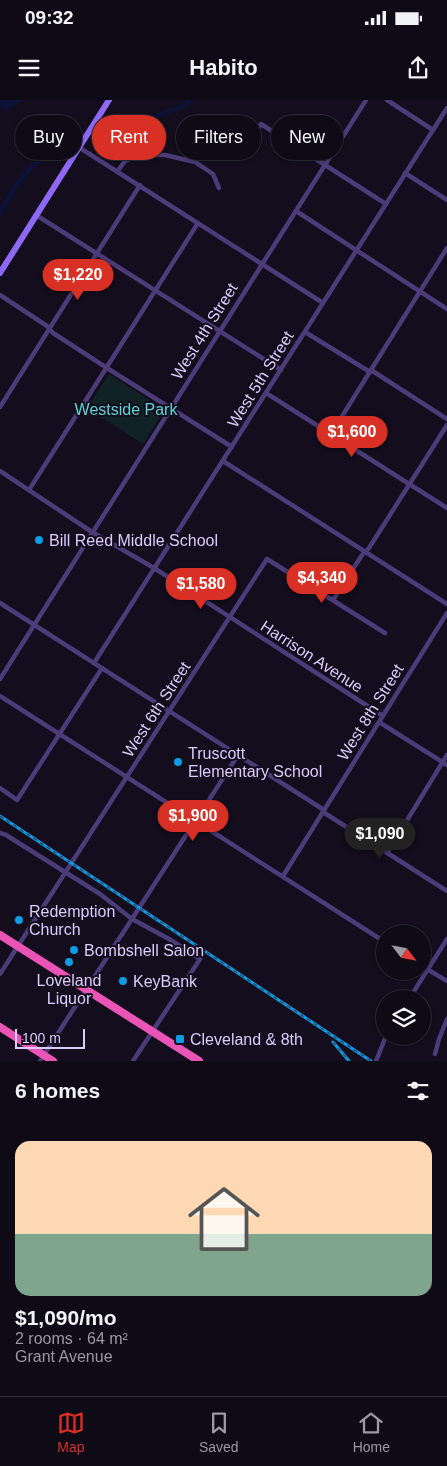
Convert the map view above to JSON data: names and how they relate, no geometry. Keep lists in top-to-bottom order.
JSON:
{
  "streets": {
    "street": [
      "West 4th Street",
      "West 5th Street",
      "Harrison Avenue",
      "West 6th Street",
      "West 8th Street"
    ]
  },
  "crossings": [
    ["West 4th Street", "Harrison Avenue"],
    ["West 5th Street", "Harrison Avenue"],
    ["Harrison Avenue", "West 6th Street"],
    ["Harrison Avenue", "West 8th Street"]
  ],
  "parks": ["Westside Park"],
  "places": {
    "other": [
      "Bill Reed Middle School",
      "Truscott Elementary School",
      "Redemption Church",
      "Bombshell Salon",
      "Loveland Liquor",
      "KeyBank"
    ],
    "transit": ["Cleveland & 8th"]
  },
  "scale_bar": "100 m",
  "north": "bottom right",
  "page": {
    "status": "09:32",
    "header": "Habito",
    "chip": [
      "Buy",
      "Rent",
      "Filters",
      "New"
    ],
    "price": [
      "$1,220",
      "$1,600",
      "$4,340",
      "$1,580",
      "$1,900",
      "$1,090"
    ],
    "scale": "100 m",
    "heading": "6 homes",
    "list": [
      {
        "name": "$1,090/mo",
        "note": "2 rooms · 64 m² · Grant Avenue"
      }
    ],
    "tabs": ["Map", "Saved", "Home"]
  }
}
